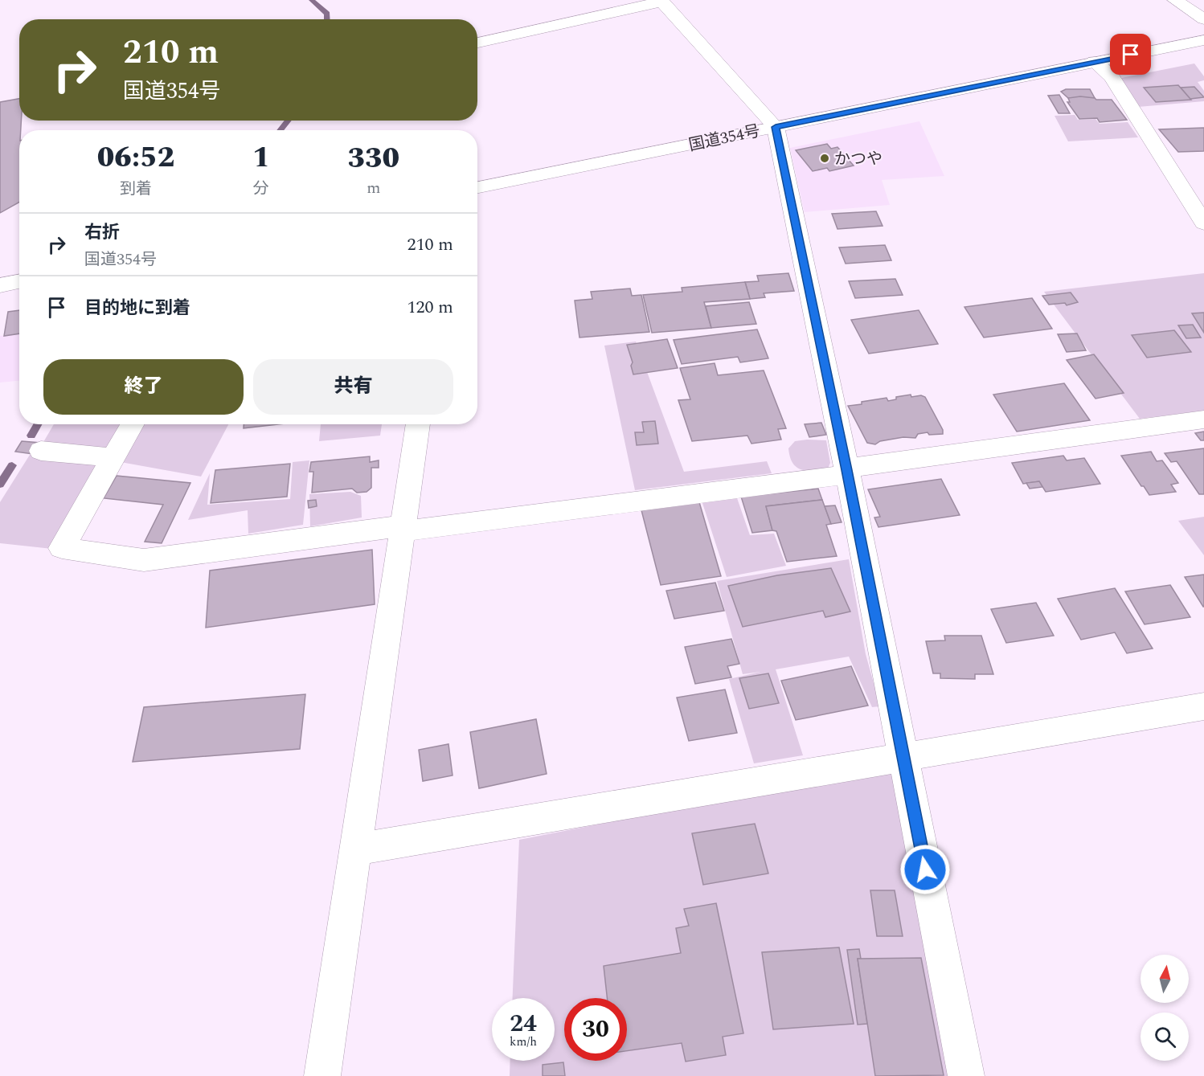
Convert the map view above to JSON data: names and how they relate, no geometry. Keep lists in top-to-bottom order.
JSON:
{
  "streets": {
    "main road": ["国道354号"]
  },
  "places": ["かつや"],
  "north": "top",
  "page": {
    "turn": ["210 m", "国道354号"],
    "eta": [
      "06:52",
      "到着",
      "1",
      "分",
      "330",
      "m"
    ],
    "list": [
      {
        "name": "右折",
        "note": "国道354号",
        "value": "210 m"
      },
      {
        "name": "目的地に到着",
        "value": "120 m"
      }
    ],
    "buttons": ["終了", "共有"],
    "speed": "24 km/h",
    "limit": "30"
  }
}
